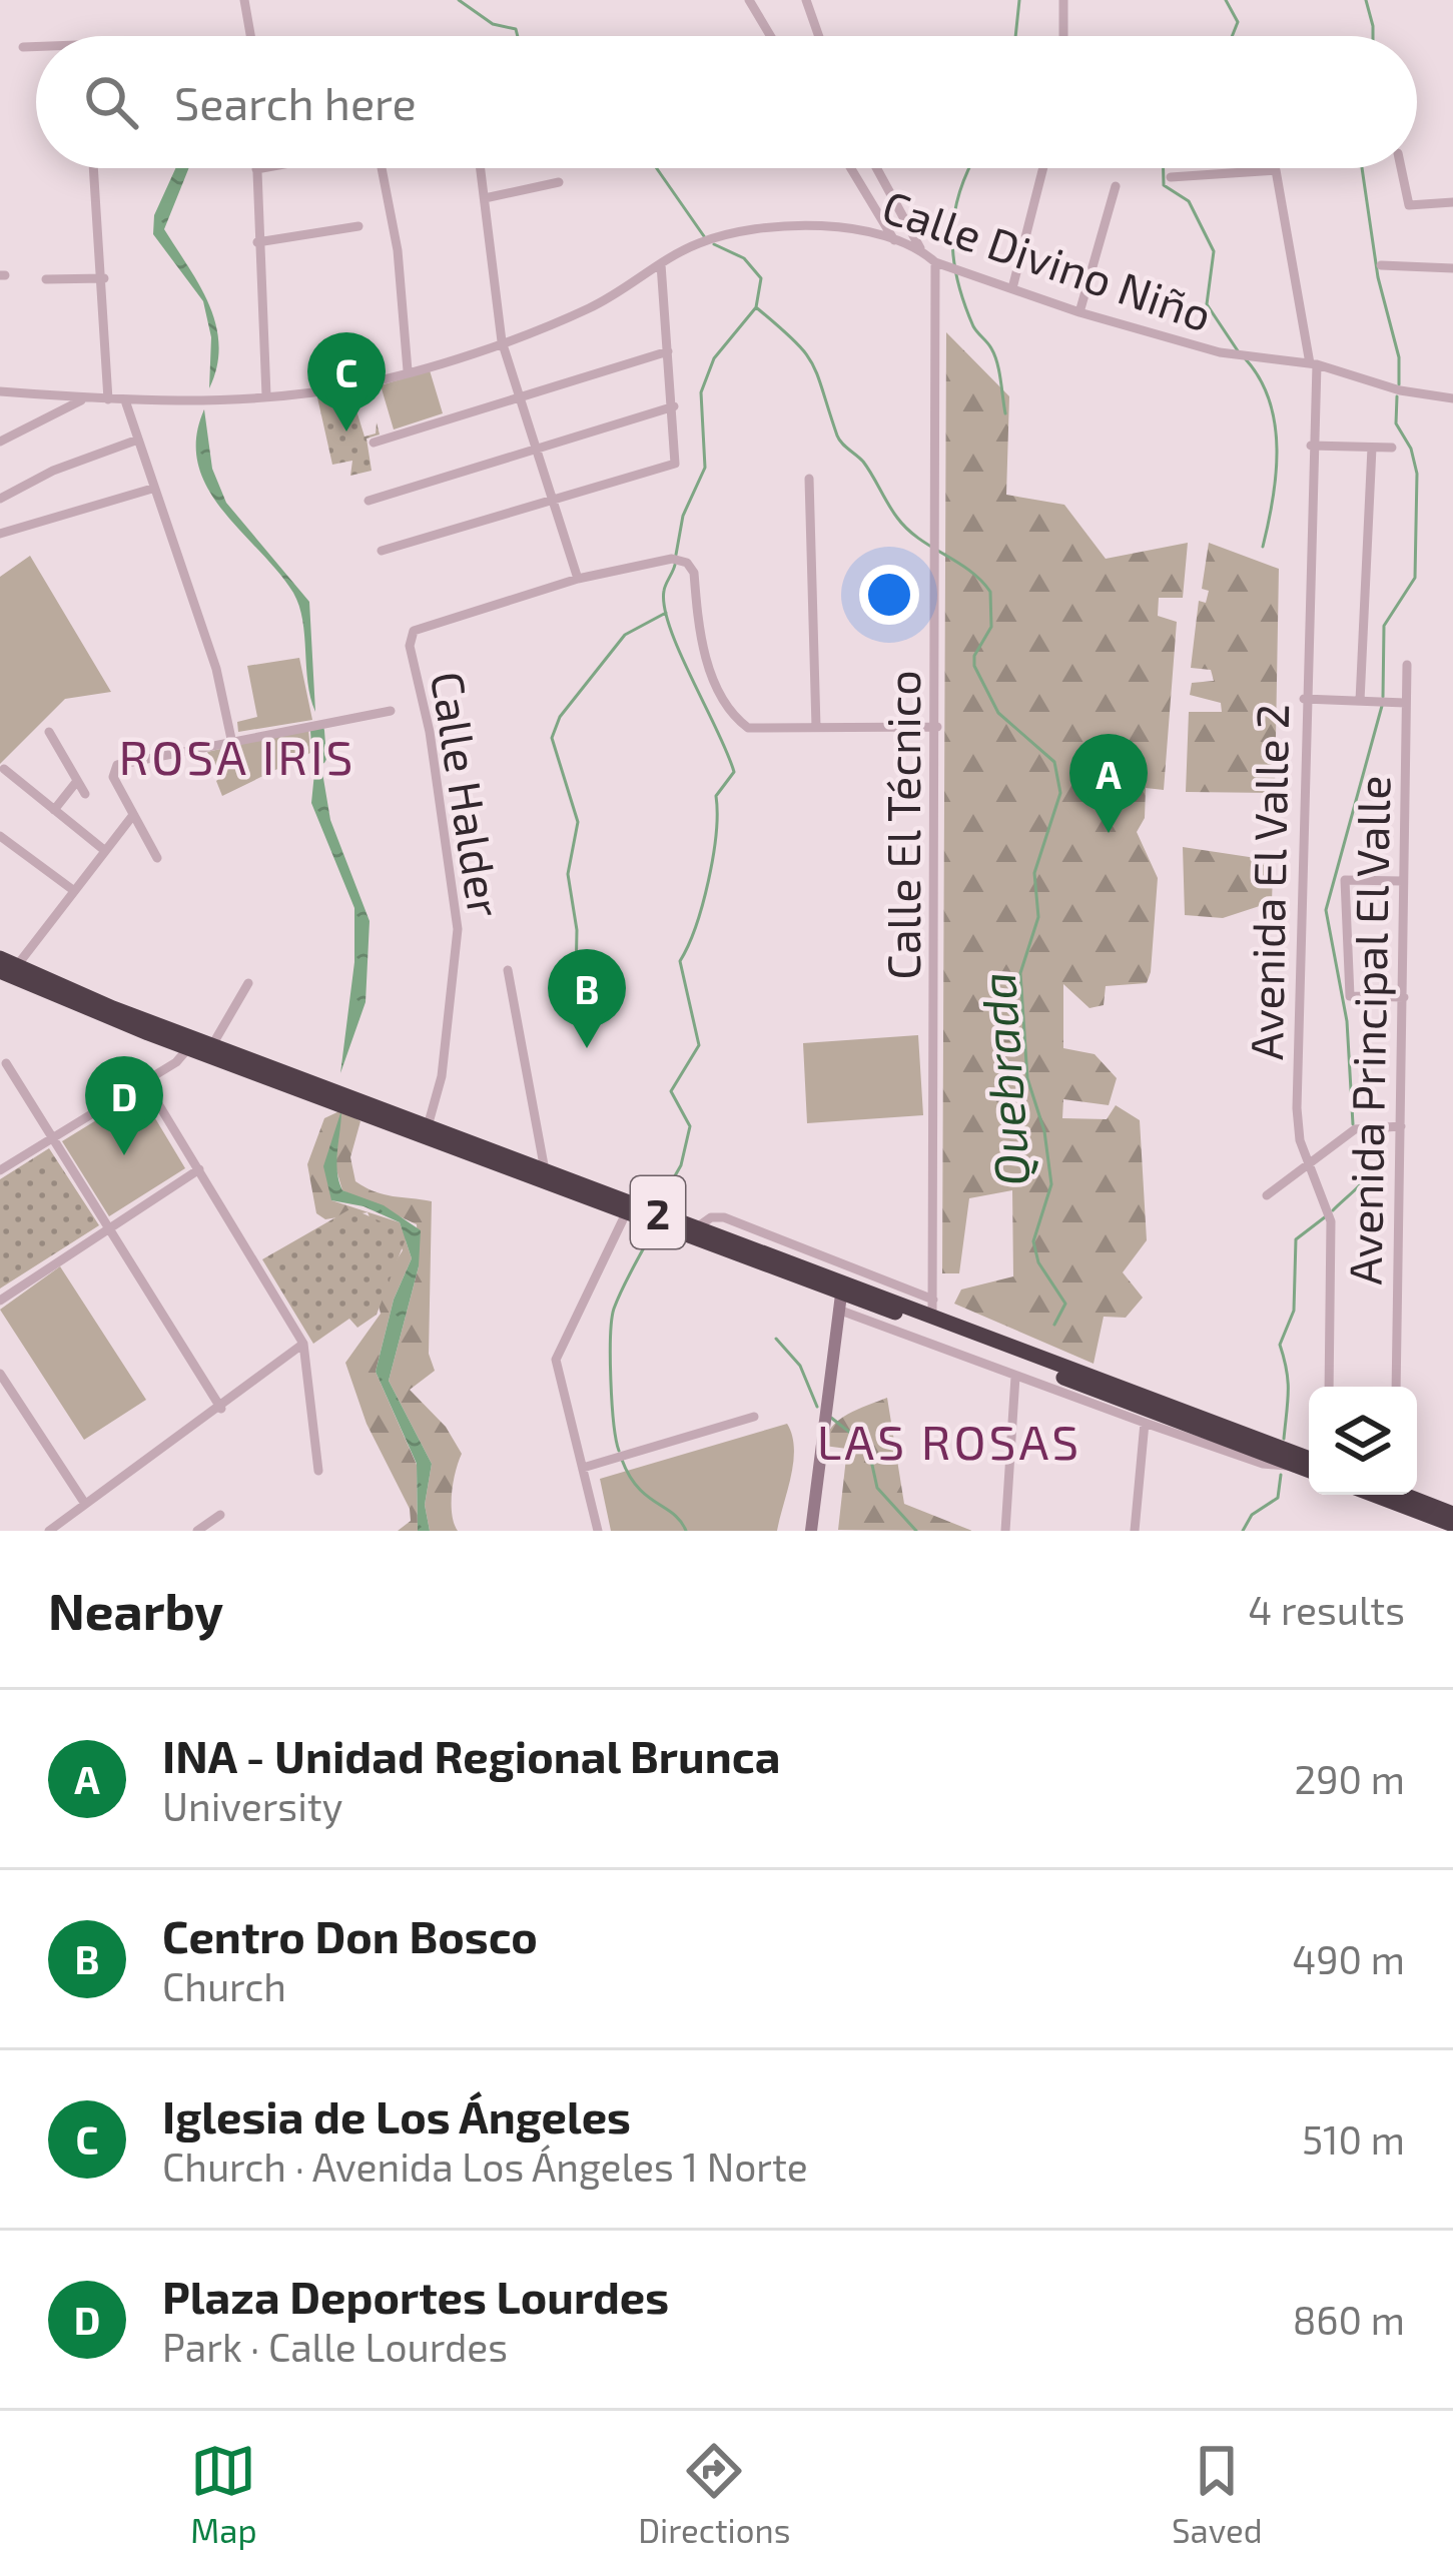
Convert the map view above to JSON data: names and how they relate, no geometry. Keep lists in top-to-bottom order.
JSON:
{
  "streets": {
    "highway": ["2"],
    "street": [
      "Calle Divino Niño",
      "Calle Halder",
      "Calle El Técnico",
      "Avenida El Valle 2",
      "Avenida Principal El Valle"
    ]
  },
  "crossings": [
    ["Calle Divino Niño", "Calle El Técnico"],
    ["Calle Divino Niño", "Avenida El Valle 2"],
    ["Calle Halder", "2"],
    ["Calle El Técnico", "2"]
  ],
  "districts": ["ROSA IRIS", "LAS ROSAS"],
  "water": ["Quebrada"],
  "page": {
    "search": "Search here",
    "pins": [
      "C",
      "A",
      "B",
      "D"
    ],
    "heading": ["Nearby", "4 results"],
    "list": [
      {
        "mark": "A",
        "name": "INA - Unidad Regional Brunca",
        "note": "University",
        "value": "290 m"
      },
      {
        "mark": "B",
        "name": "Centro Don Bosco",
        "note": "Church",
        "value": "490 m"
      },
      {
        "mark": "C",
        "name": "Iglesia de Los Ángeles",
        "note": "Church · Avenida Los Ángeles 1 Norte",
        "value": "510 m"
      },
      {
        "mark": "D",
        "name": "Plaza Deportes Lourdes",
        "note": "Park · Calle Lourdes",
        "value": "860 m"
      }
    ],
    "nav": ["Map", "Directions", "Saved"]
  }
}
